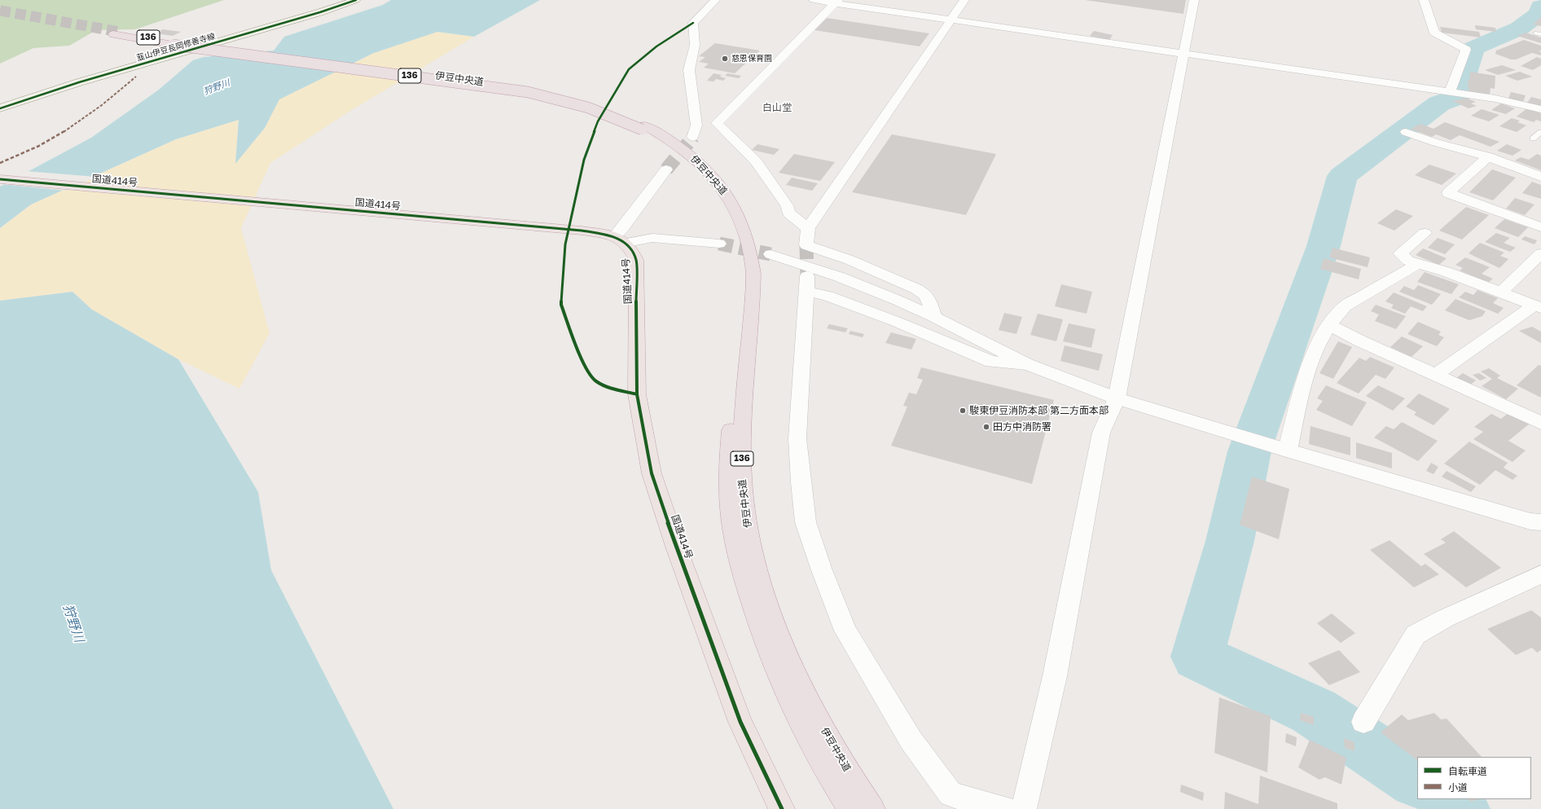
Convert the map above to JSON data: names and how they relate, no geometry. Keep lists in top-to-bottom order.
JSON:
{
  "streets": {
    "highway": ["136", "伊豆中央道", "国道414号"],
    "main road": ["韮山伊豆長岡修善寺線"]
  },
  "crossings": [
    ["韮山伊豆長岡修善寺線", "伊豆中央道"]
  ],
  "districts": ["白山堂"],
  "water": ["狩野川"],
  "places": ["慈恩保育園", "駿東伊豆消防本部 第二方面本部", "田方中消防署"],
  "legend": ["自転車道", "小道"]
}
